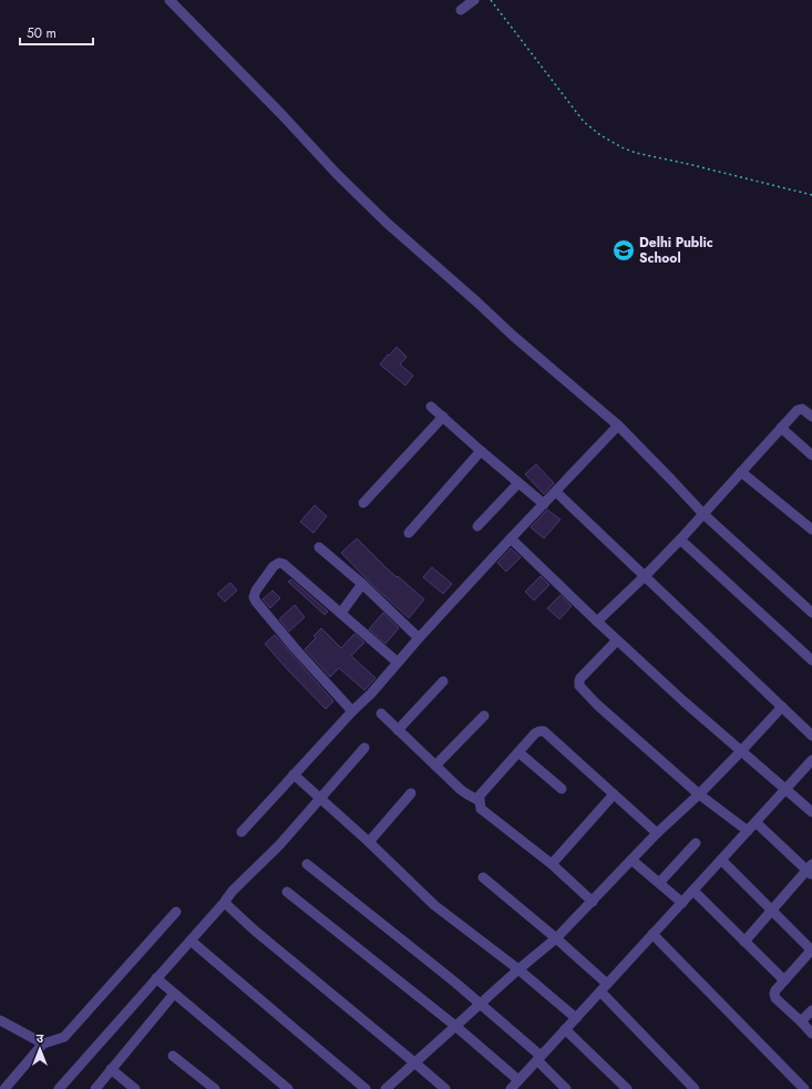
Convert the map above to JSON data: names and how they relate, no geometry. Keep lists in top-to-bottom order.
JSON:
{
  "places": {
    "school or university": ["Delhi Public School"]
  },
  "scale_bar": "50 m",
  "north": "top"
}
